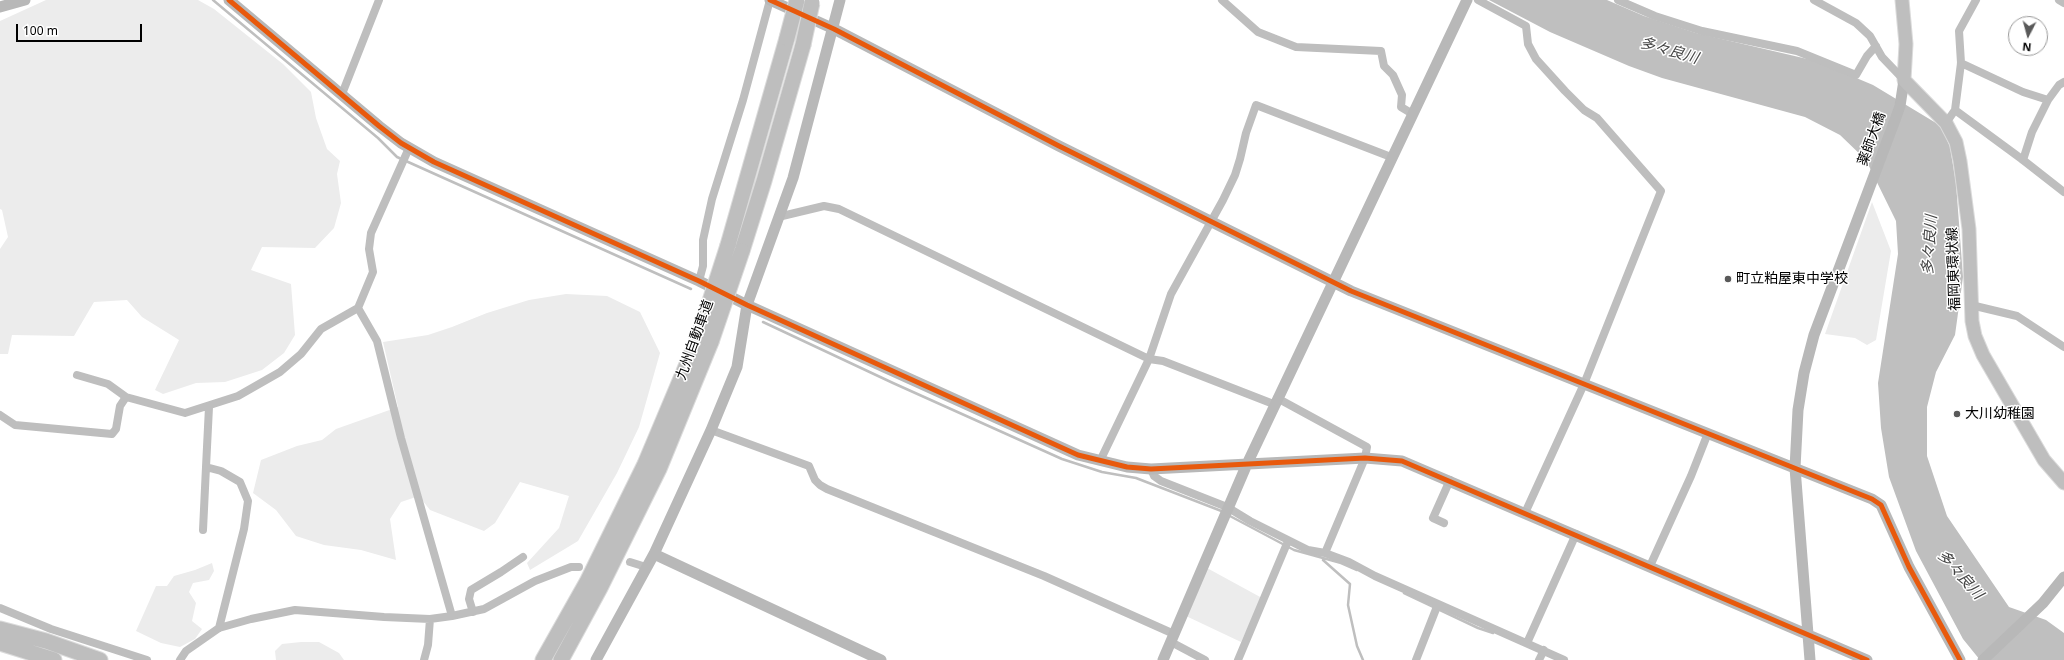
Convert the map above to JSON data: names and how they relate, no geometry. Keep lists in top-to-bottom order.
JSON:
{
  "streets": {
    "highway": ["九州自動車道"],
    "main road": ["福岡東環状線"],
    "street": ["薬師大橋"]
  },
  "crossings": [
    ["薬師大橋", "福岡東環状線"]
  ],
  "water": ["多々良川"],
  "places": ["町立粕屋東中学校", "大川幼稚園"],
  "scale_bar": "100 m",
  "north": "bottom"
}
